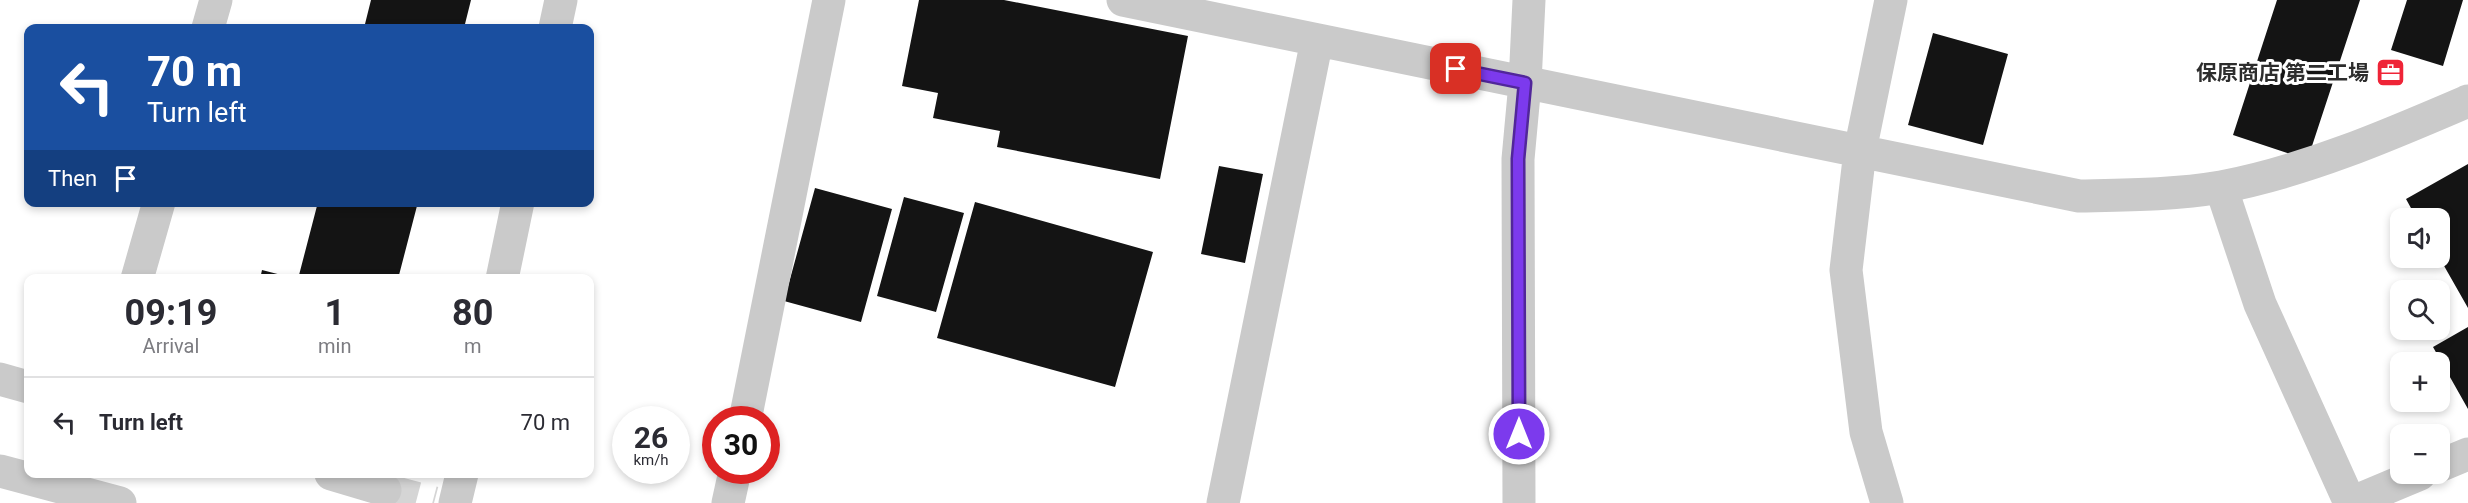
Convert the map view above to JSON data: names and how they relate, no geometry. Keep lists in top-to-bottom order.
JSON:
{
  "places": {
    "office": ["保原商店 第二工場"]
  },
  "page": {
    "turn": ["70 m", "Turn left"],
    "then": "Then",
    "map_buttons": ["+", "−"],
    "eta": [
      "09:19",
      "Arrival",
      "1",
      "min",
      "80",
      "m"
    ],
    "list": [
      {
        "name": "Turn left",
        "value": "70 m"
      }
    ],
    "speed": "26 km/h",
    "limit": "30"
  }
}
